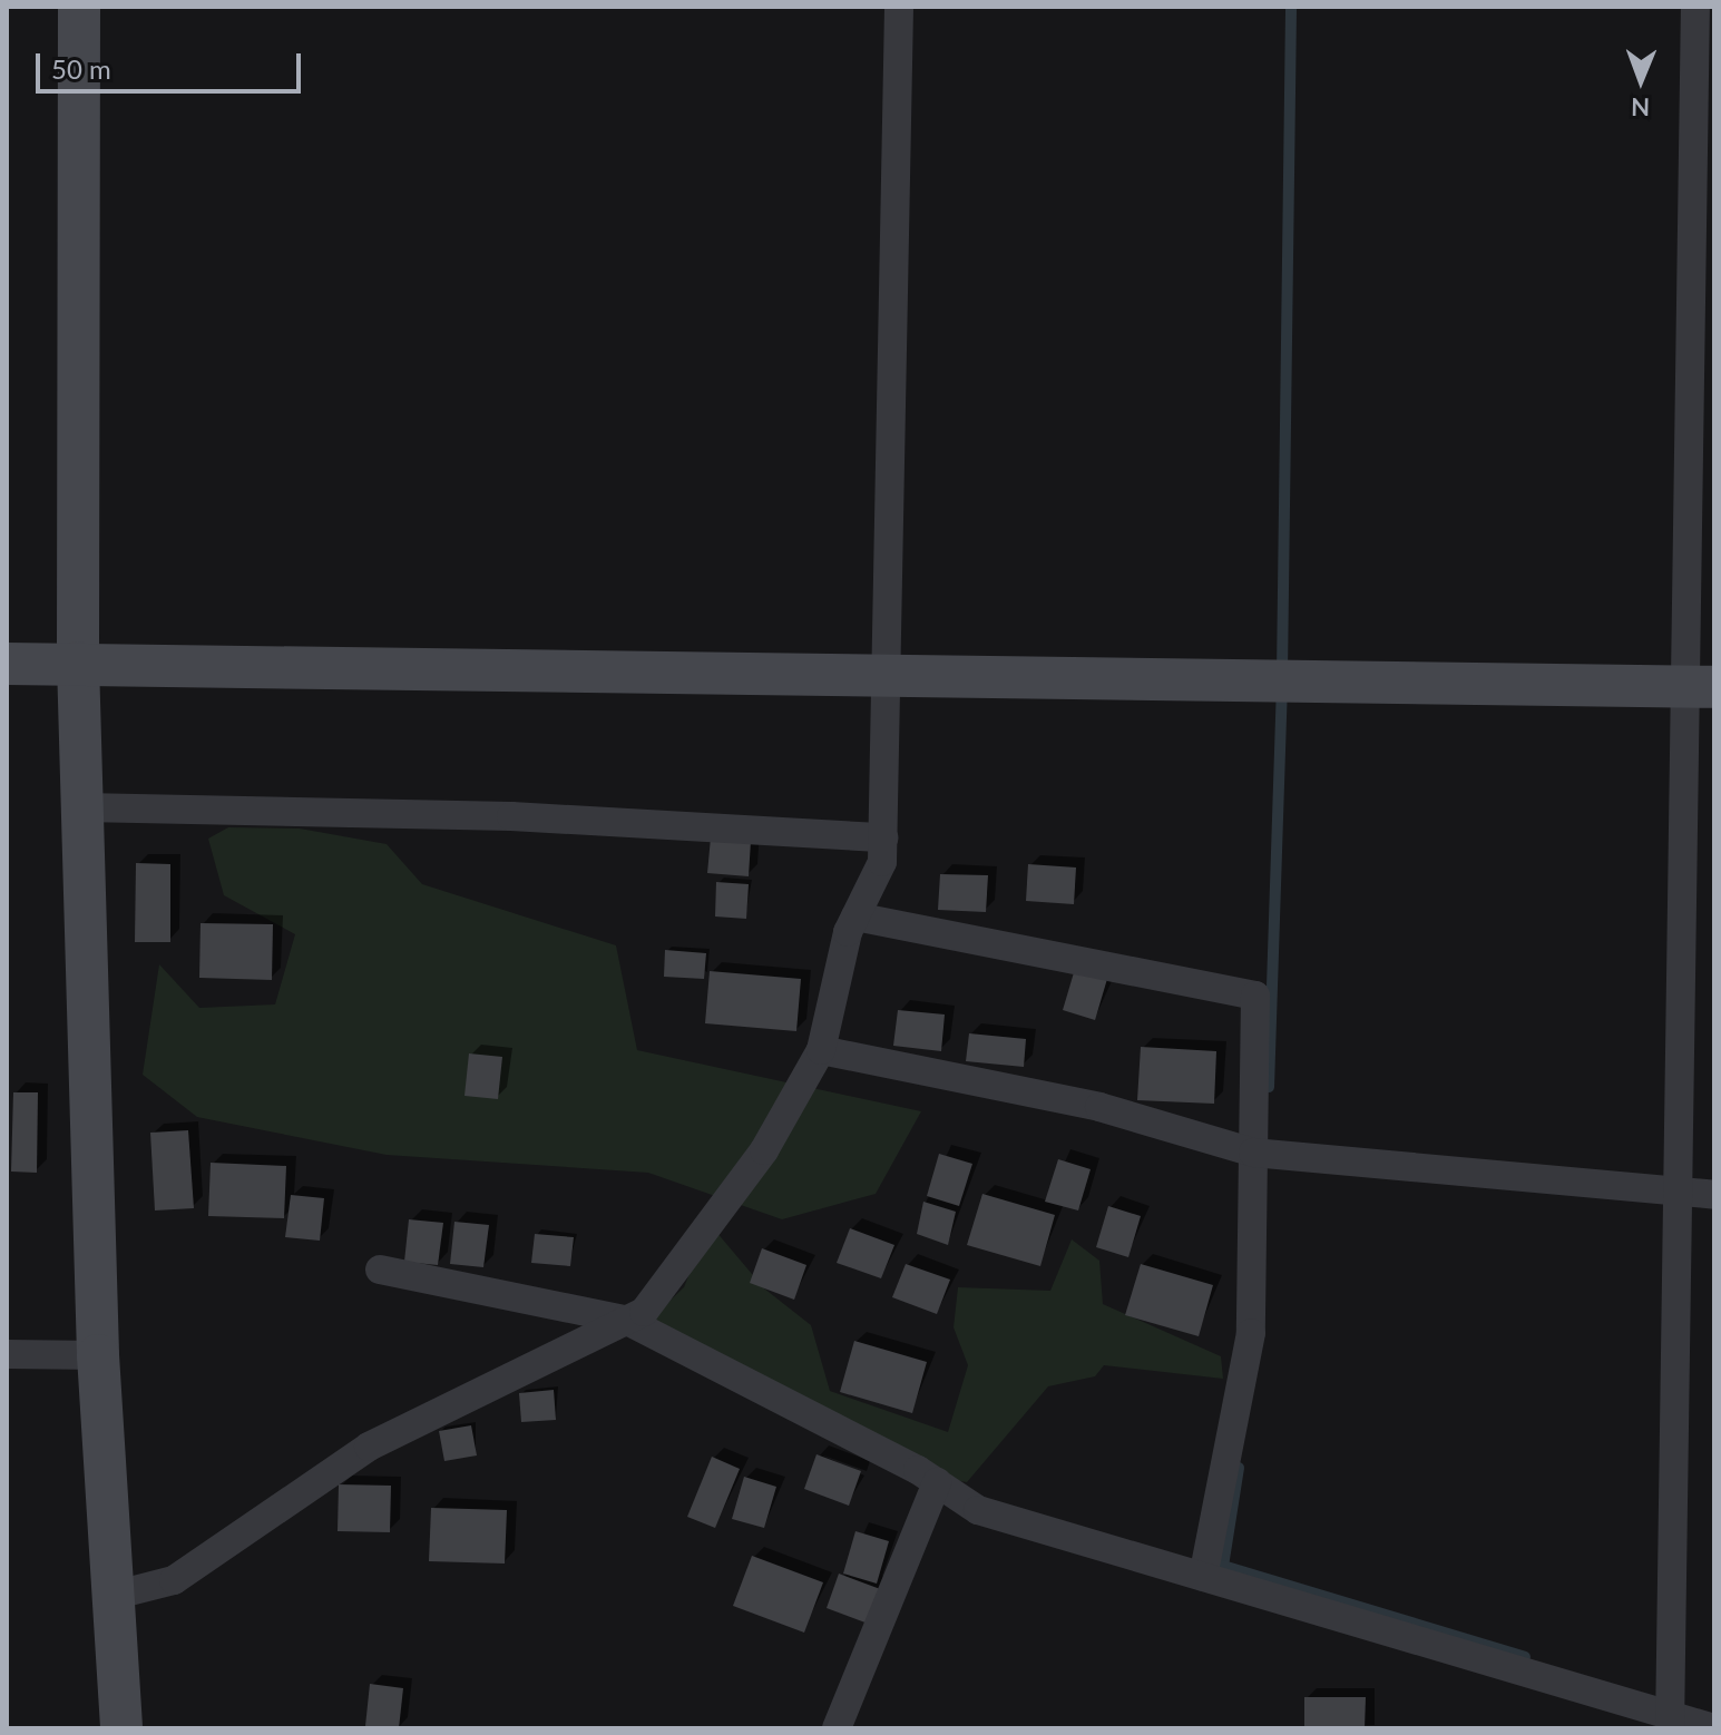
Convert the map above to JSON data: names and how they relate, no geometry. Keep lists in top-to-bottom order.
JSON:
{
  "scale_bar": "50 m",
  "north": "bottom"
}
